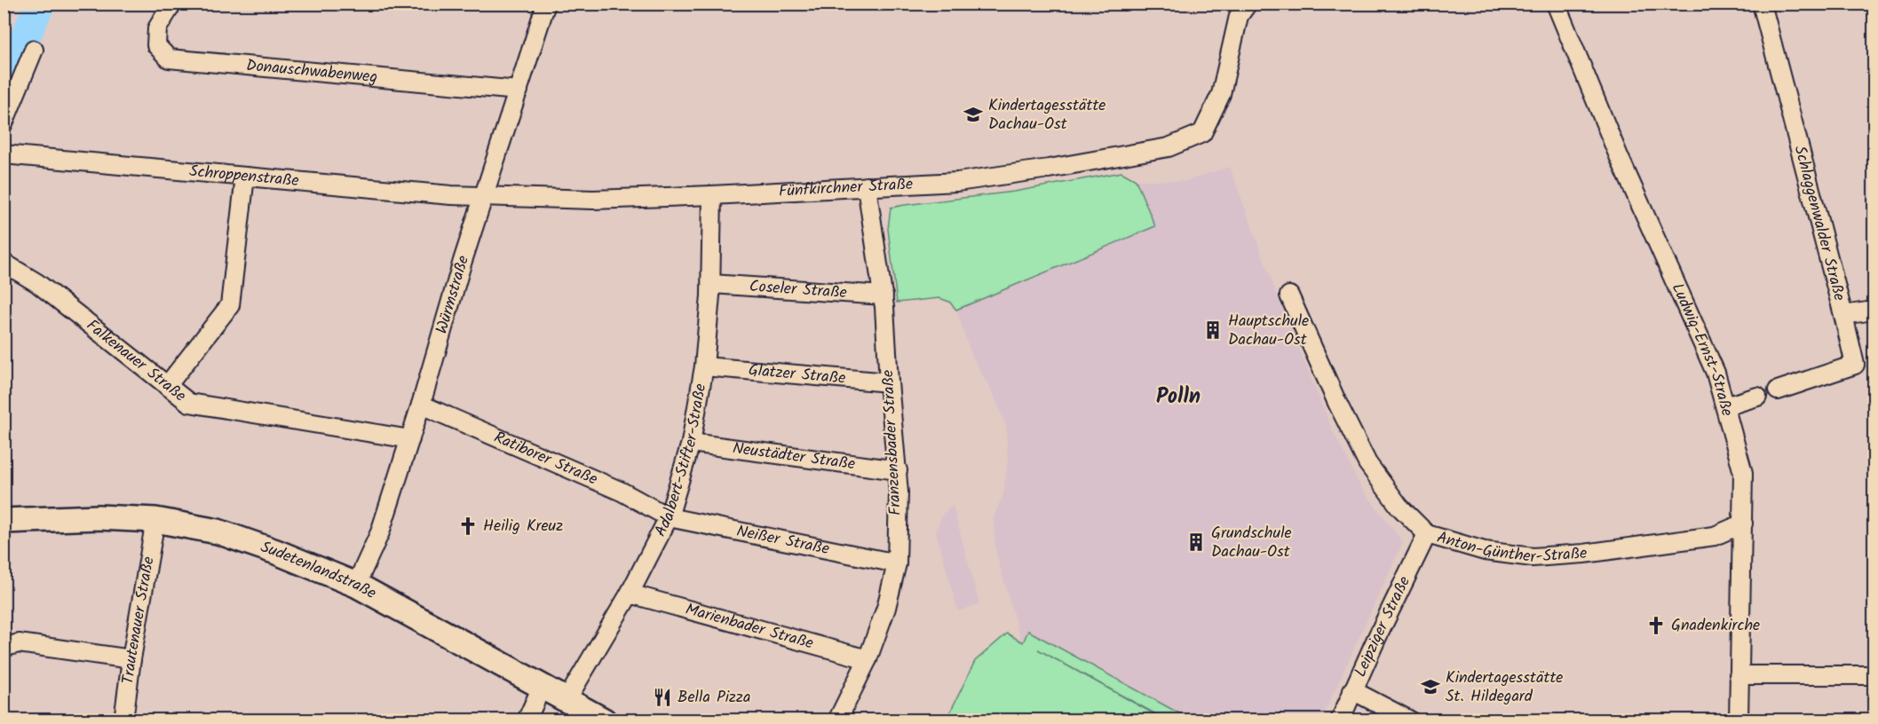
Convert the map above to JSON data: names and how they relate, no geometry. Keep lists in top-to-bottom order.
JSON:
{
  "streets": {
    "street": [
      "Donauschwabenweg",
      "Schroppenstraße",
      "Fünfkirchner Straße",
      "Schlaggenwalder Straße",
      "Coseler Straße",
      "Würmstraße",
      "Ludwig-Ernst-Straße",
      "Falkenauer Straße",
      "Glatzer Straße",
      "Franzensbader Straße",
      "Neustädter Straße",
      "Ratiborer Straße",
      "Adalbert-Stifter-Straße",
      "Neißer Straße",
      "Anton-Günther-Straße",
      "Sudetenlandstraße",
      "Trautenauer Straße",
      "Marienbader Straße",
      "Leipziger Straße"
    ]
  },
  "crossings": [
    ["Donauschwabenweg", "Würmstraße"],
    ["Schroppenstraße", "Fünfkirchner Straße"],
    ["Schroppenstraße", "Würmstraße"],
    ["Fünfkirchner Straße", "Würmstraße"],
    ["Fünfkirchner Straße", "Franzensbader Straße"],
    ["Fünfkirchner Straße", "Adalbert-Stifter-Straße"],
    ["Coseler Straße", "Franzensbader Straße"],
    ["Coseler Straße", "Adalbert-Stifter-Straße"],
    ["Würmstraße", "Falkenauer Straße"],
    ["Würmstraße", "Ratiborer Straße"],
    ["Würmstraße", "Sudetenlandstraße"],
    ["Ludwig-Ernst-Straße", "Anton-Günther-Straße"],
    ["Glatzer Straße", "Franzensbader Straße"],
    ["Glatzer Straße", "Adalbert-Stifter-Straße"],
    ["Franzensbader Straße", "Neustädter Straße"],
    ["Franzensbader Straße", "Neißer Straße"],
    ["Franzensbader Straße", "Marienbader Straße"],
    ["Neustädter Straße", "Adalbert-Stifter-Straße"],
    ["Ratiborer Straße", "Adalbert-Stifter-Straße"],
    ["Ratiborer Straße", "Neißer Straße"],
    ["Adalbert-Stifter-Straße", "Neißer Straße"],
    ["Adalbert-Stifter-Straße", "Sudetenlandstraße"],
    ["Adalbert-Stifter-Straße", "Marienbader Straße"],
    ["Anton-Günther-Straße", "Leipziger Straße"],
    ["Sudetenlandstraße", "Trautenauer Straße"]
  ],
  "districts": ["Polln"],
  "places": {
    "school or university": ["Kindertagesstätte Dachau-Ost", "Kindertagesstätte St. Hildegard"],
    "building": ["Hauptschule Dachau-Ost", "Grundschule Dachau-Ost"],
    "church": ["Heilig Kreuz", "Gnadenkirche"],
    "restaurant": ["Bella Pizza"]
  }
}
